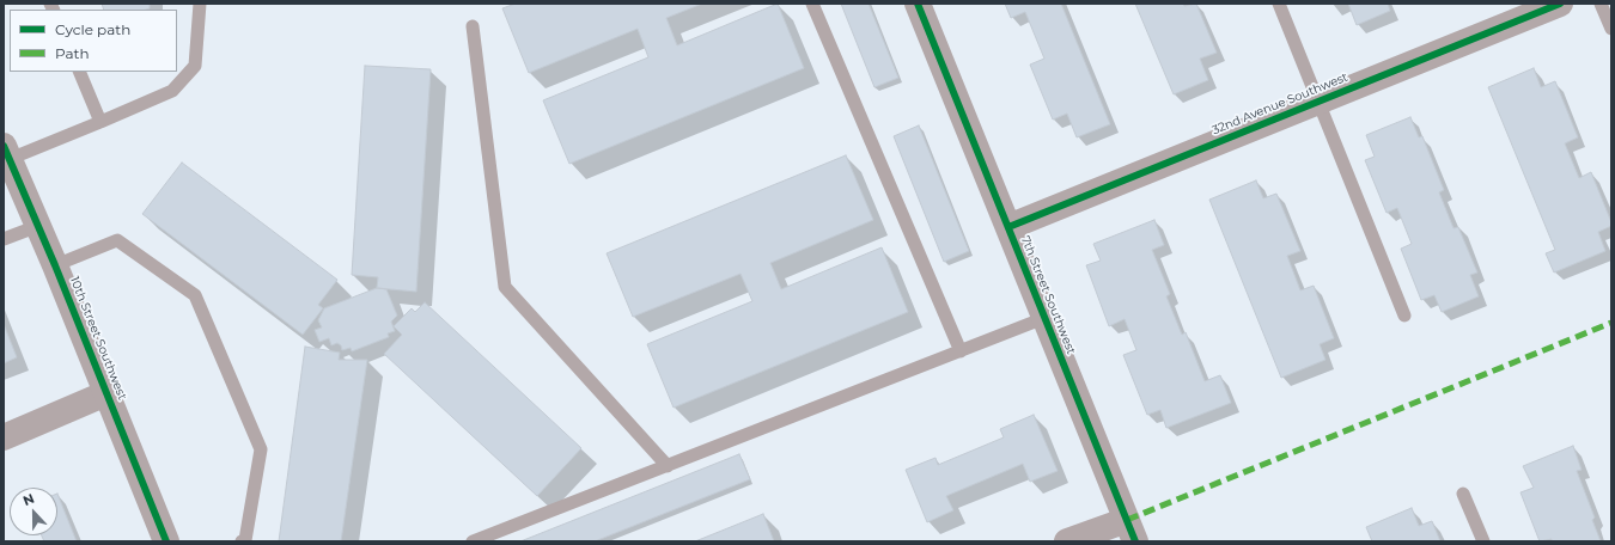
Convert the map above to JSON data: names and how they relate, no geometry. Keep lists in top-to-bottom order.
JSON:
{
  "streets": {
    "street": ["32nd Avenue Southwest", "7th Street Southwest", "10th Street Southwest"]
  },
  "crossings": [
    ["32nd Avenue Southwest", "7th Street Southwest"]
  ],
  "legend": ["Cycle path", "Path"],
  "north": "top"
}
